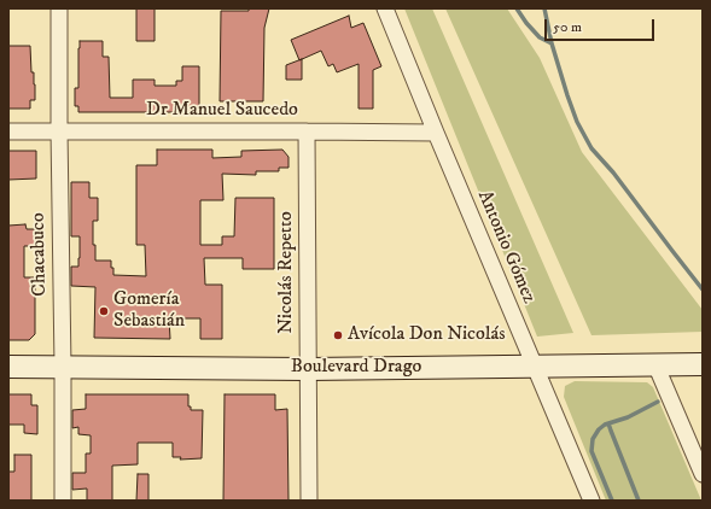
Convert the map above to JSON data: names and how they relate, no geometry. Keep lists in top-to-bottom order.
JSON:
{
  "streets": {
    "main road": ["Boulevard Drago"],
    "street": [
      "Dr Manuel Saucedo",
      "Antonio Gómez",
      "Chacabuco",
      "Nicolás Repetto"
    ]
  },
  "crossings": [
    ["Dr Manuel Saucedo", "Antonio Gómez"],
    ["Dr Manuel Saucedo", "Chacabuco"],
    ["Dr Manuel Saucedo", "Nicolás Repetto"],
    ["Antonio Gómez", "Boulevard Drago"],
    ["Chacabuco", "Boulevard Drago"],
    ["Nicolás Repetto", "Boulevard Drago"]
  ],
  "places": ["Gomería Sebastián", "Avícola Don Nicolás"],
  "scale_bar": "50 m"
}
